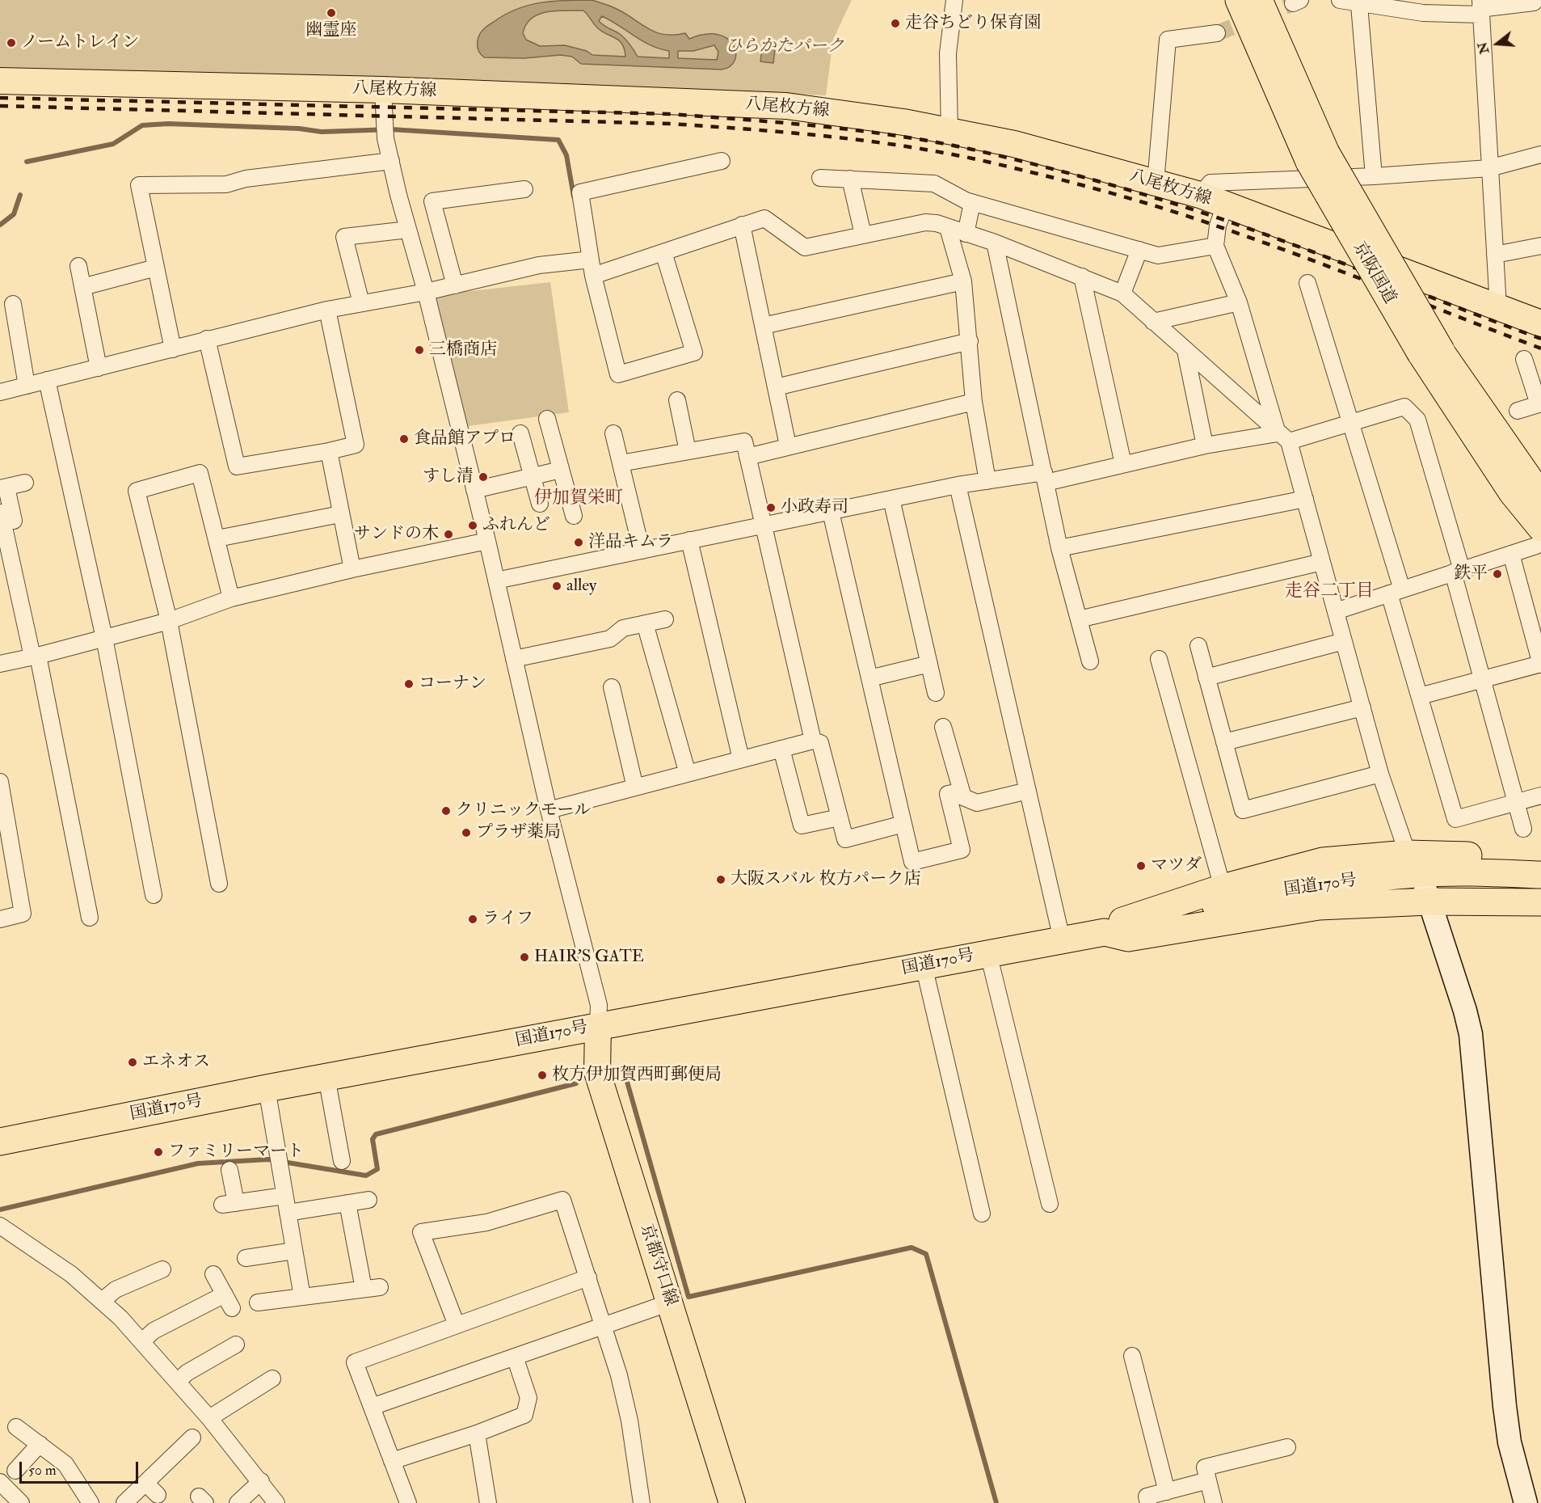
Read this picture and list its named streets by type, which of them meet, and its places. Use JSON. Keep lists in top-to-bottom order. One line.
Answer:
{"streets":{"highway":["京阪国道","国道170号"],"main road":["八尾枚方線","京都守口線"]},"crossings":[["国道170号","京都守口線"]],"districts":["伊加賀栄町","走谷二丁目"],"parks":["ひらかたパーク"],"places":["幽霊座","走谷ちどり保育園","ノームトレイン","三橋商店","食品館アプロ","すし清","小政寿司","ふれんど","サンドの木","洋品キムラ","鉄平","alley","コーナン","クリニックモール","プラザ薬局","マツダ","大阪スバル 枚方パーク店","ライフ","HAIR’S GATE","エネオス","枚方伊加賀西町郵便局","ファミリーマート"],"scale_bar":"50 m","north":"left"}
